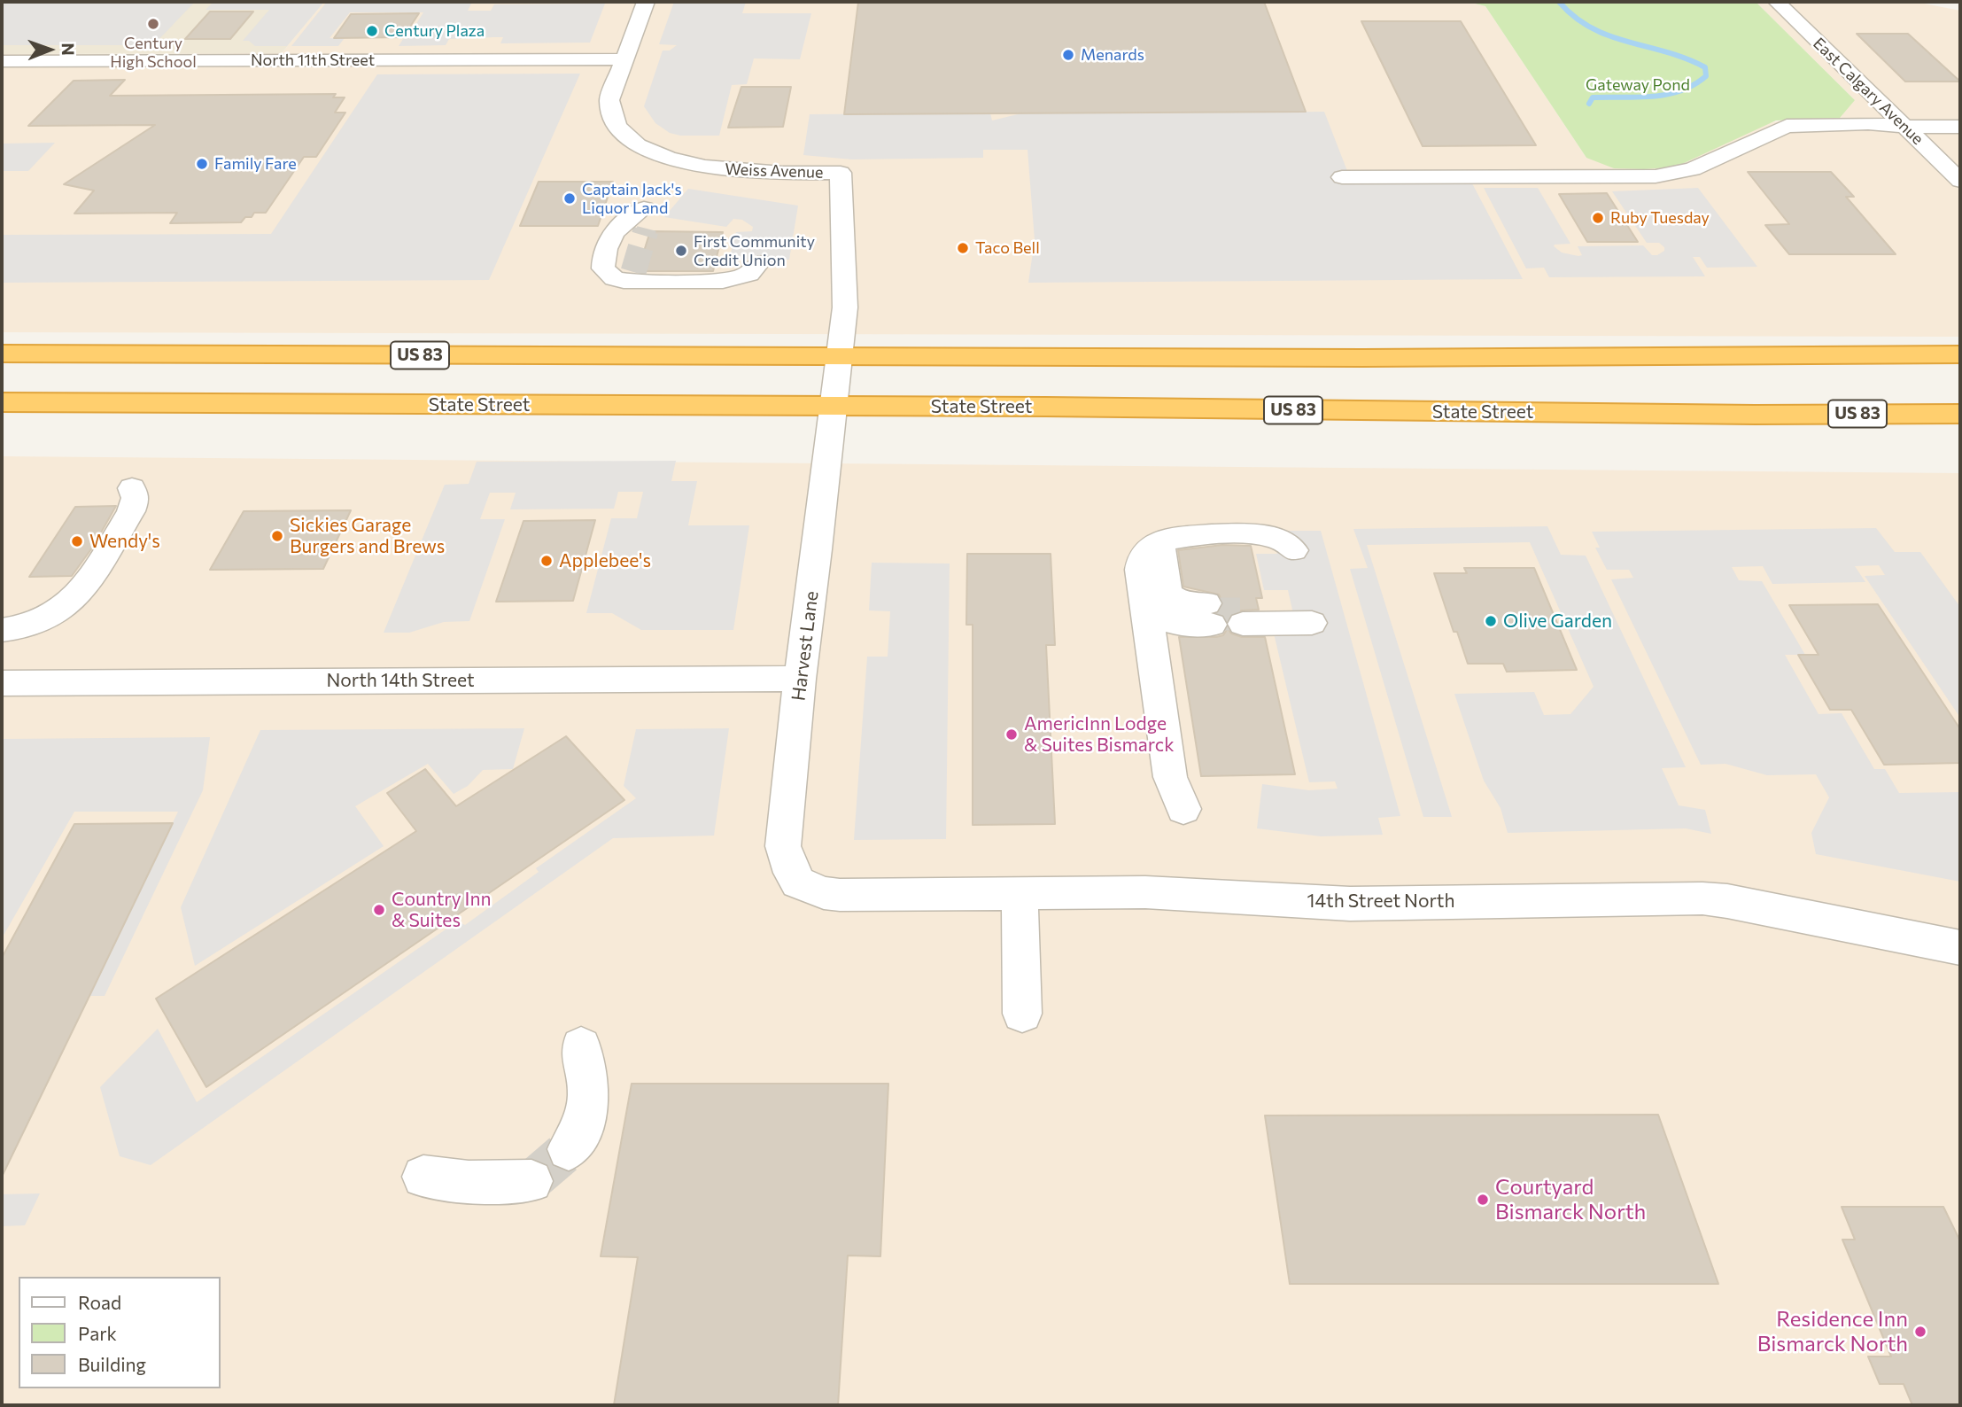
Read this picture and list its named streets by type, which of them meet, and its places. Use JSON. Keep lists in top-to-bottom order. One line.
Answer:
{"streets":{"highway":["US 83","State Street"],"street":["North 11th Street","East Calgary Avenue","Weiss Avenue","Harvest Lane","North 14th Street","14th Street North"]},"crossings":[["North 11th Street","Weiss Avenue"],["Weiss Avenue","US 83"],["Weiss Avenue","State Street"],["Weiss Avenue","Harvest Lane"],["State Street","Harvest Lane"],["Harvest Lane","North 14th Street"],["Harvest Lane","14th Street North"]],"parks":["Gateway Pond"],"places":["Century High School","Century Plaza","Menards","Family Fare","Captain Jack's Liquor Land","Ruby Tuesday","Taco Bell","First Community Credit Union","Sickies Garage Burgers and Brews","Wendy's","Applebee's","Olive Garden","AmericInn Lodge & Suites Bismarck","Country Inn & Suites","Courtyard Bismarck North","Residence Inn Bismarck North"],"legend":["Road","Park","Building"],"north":"right"}
